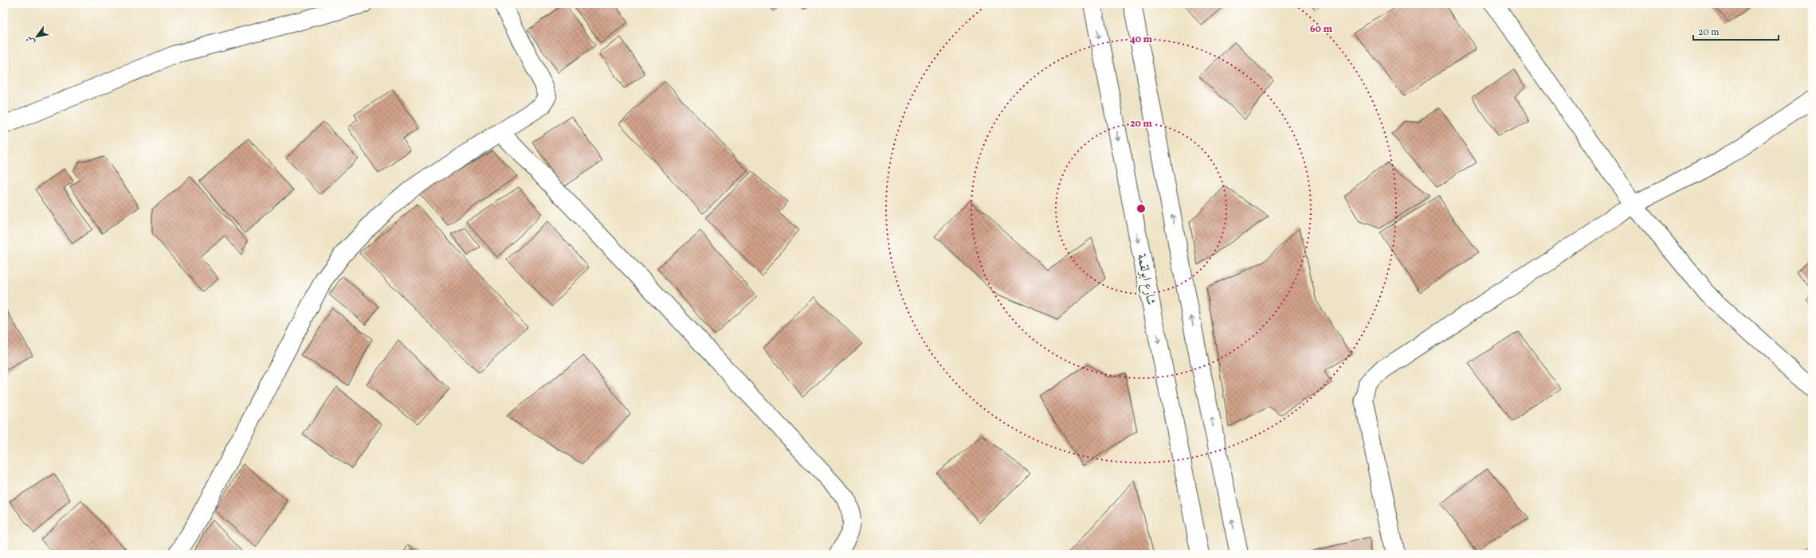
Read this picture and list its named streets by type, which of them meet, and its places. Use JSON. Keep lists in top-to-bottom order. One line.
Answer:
{"streets":{"street":["شارع ابولقمة"]},"scale_bar":"20 m","north":"bottom left","rings":["60 m","40 m","20 m"]}
